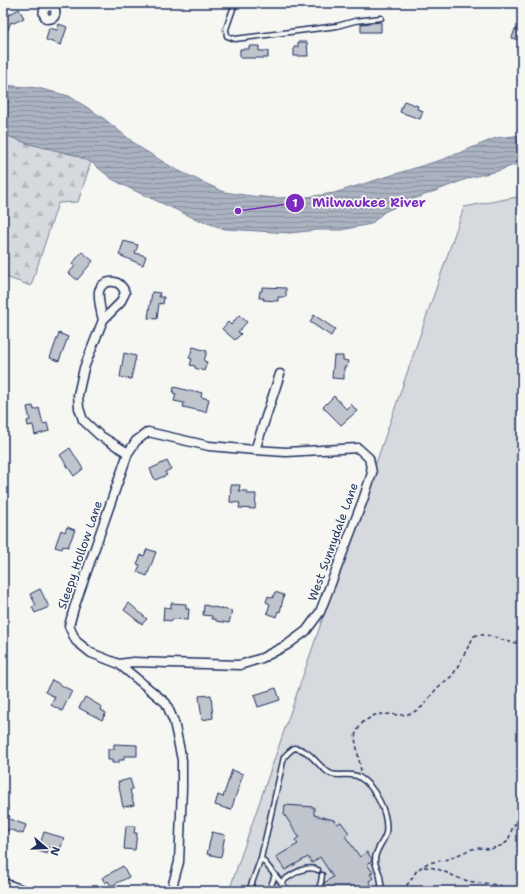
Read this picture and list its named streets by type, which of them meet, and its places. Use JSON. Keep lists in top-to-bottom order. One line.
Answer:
{"streets":{"street":["West Sunnydale Lane","Sleepy Hollow Lane"]},"crossings":[["West Sunnydale Lane","Sleepy Hollow Lane"]],"places":["Milwaukee River"],"north":"right"}
